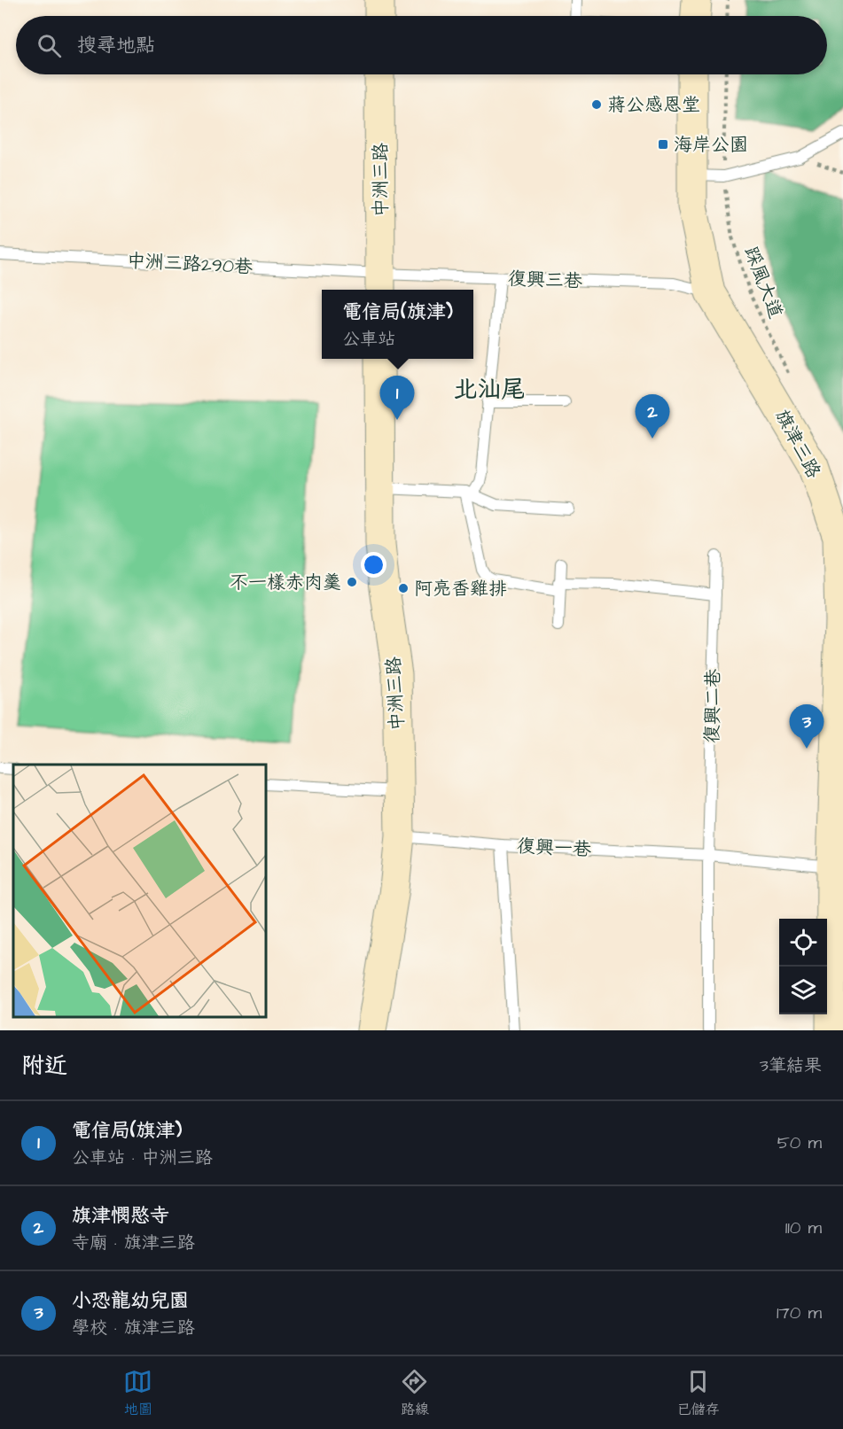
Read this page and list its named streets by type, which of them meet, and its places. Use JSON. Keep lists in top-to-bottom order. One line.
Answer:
{"streets":{"street":["中洲三路","旗津三路"],"lane":["中洲三路290巷","復興三巷","復興二巷","復興一巷"],"path":["踩風大道"]},"crossings":[["中洲三路","中洲三路290巷"],["中洲三路","復興三巷"],["中洲三路","復興一巷"],["中洲三路290巷","復興三巷"],["復興三巷","旗津三路"],["旗津三路","復興一巷"],["復興二巷","復興一巷"]],"districts":["北汕尾"],"places":{"other":["蔣公感恩堂","不一樣赤肉羹","阿亮香雞排"],"transit":["海岸公園"]},"page":{"search":"搜尋地點","popup":["電信局(旗津)","公車站"],"pins":["1","2","3"],"heading":["附近","3筆結果"],"list":[{"mark":"1","name":"電信局(旗津)","note":"公車站 · 中洲三路","value":"50 m"},{"mark":"2","name":"旗津憫愍寺","note":"寺廟 · 旗津三路","value":"110 m"},{"mark":"3","name":"小恐龍幼兒園","note":"學校 · 旗津三路","value":"170 m"}],"nav":["地圖","路線","已儲存"]}}
